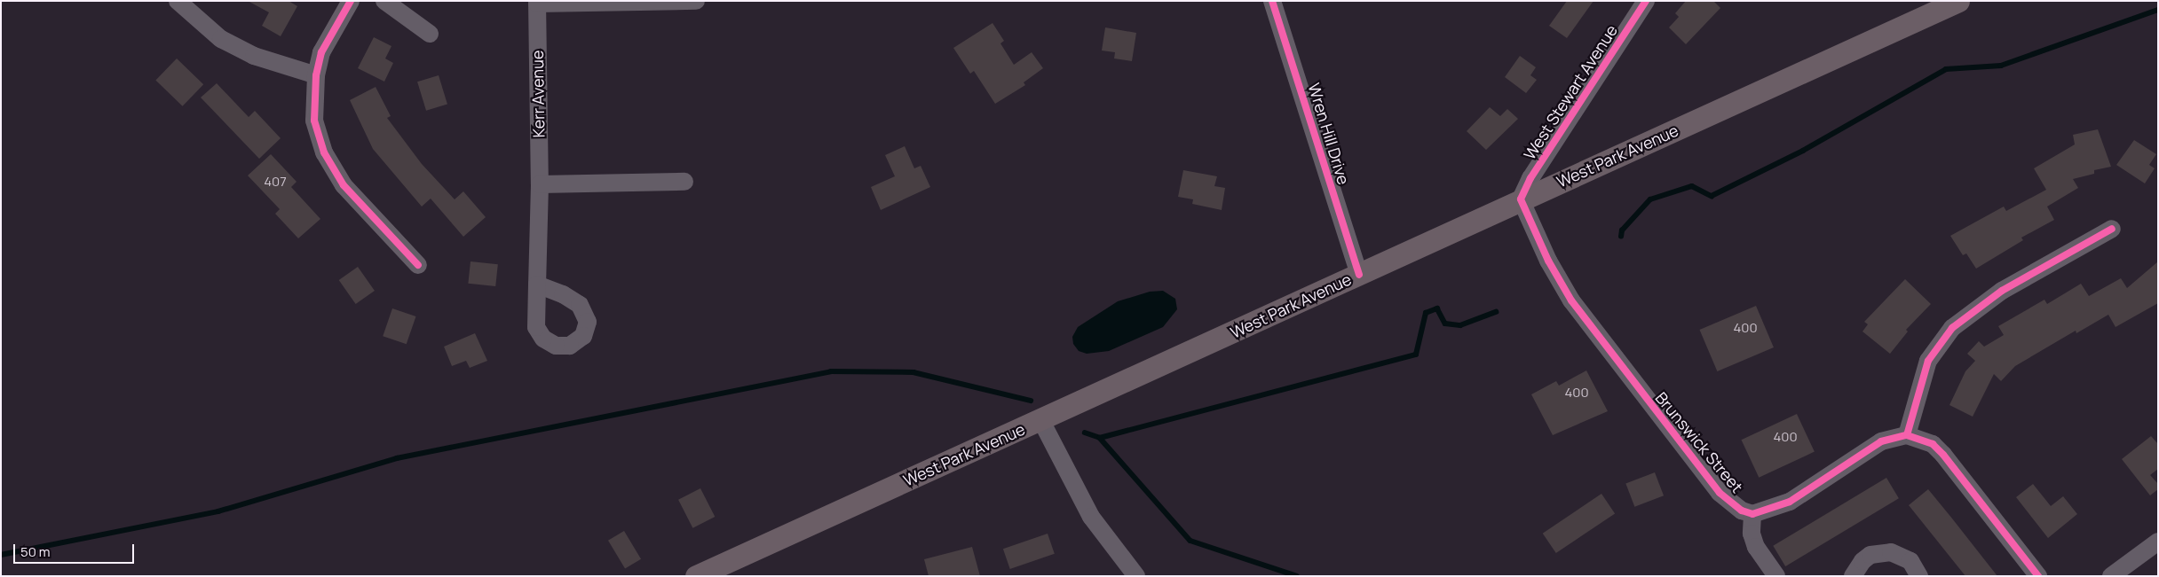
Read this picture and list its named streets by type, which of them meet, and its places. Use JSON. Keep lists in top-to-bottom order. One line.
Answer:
{"streets":{"main road":["West Park Avenue"],"street":["West Stewart Avenue","Kerr Avenue","Wren Hill Drive","Brunswick Street"]},"crossings":[["West Stewart Avenue","West Park Avenue"],["West Stewart Avenue","Brunswick Street"],["Wren Hill Drive","West Park Avenue"],["West Park Avenue","Brunswick Street"]],"house_numbers":["407","400","400","400"],"scale_bar":"50 m"}
